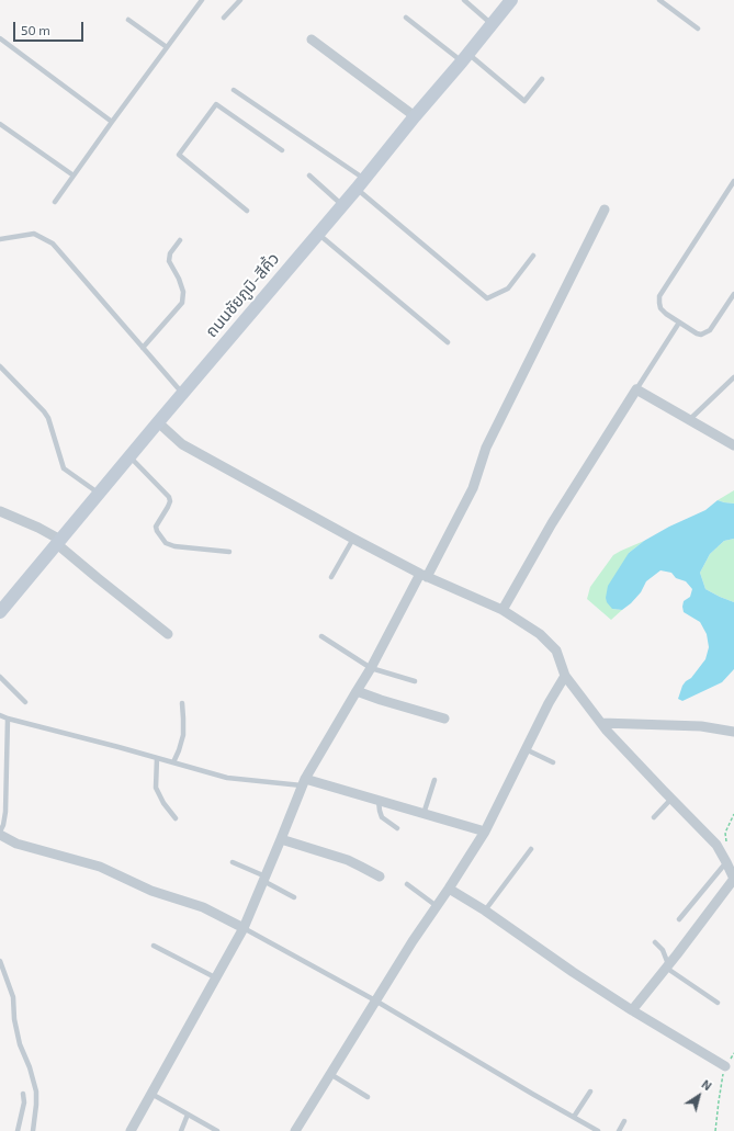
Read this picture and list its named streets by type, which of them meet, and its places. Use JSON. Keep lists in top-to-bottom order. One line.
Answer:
{"streets":{"main road":["ถนนชัยภูมิ-สีคิ้ว"]},"scale_bar":"50 m","north":"top right"}
